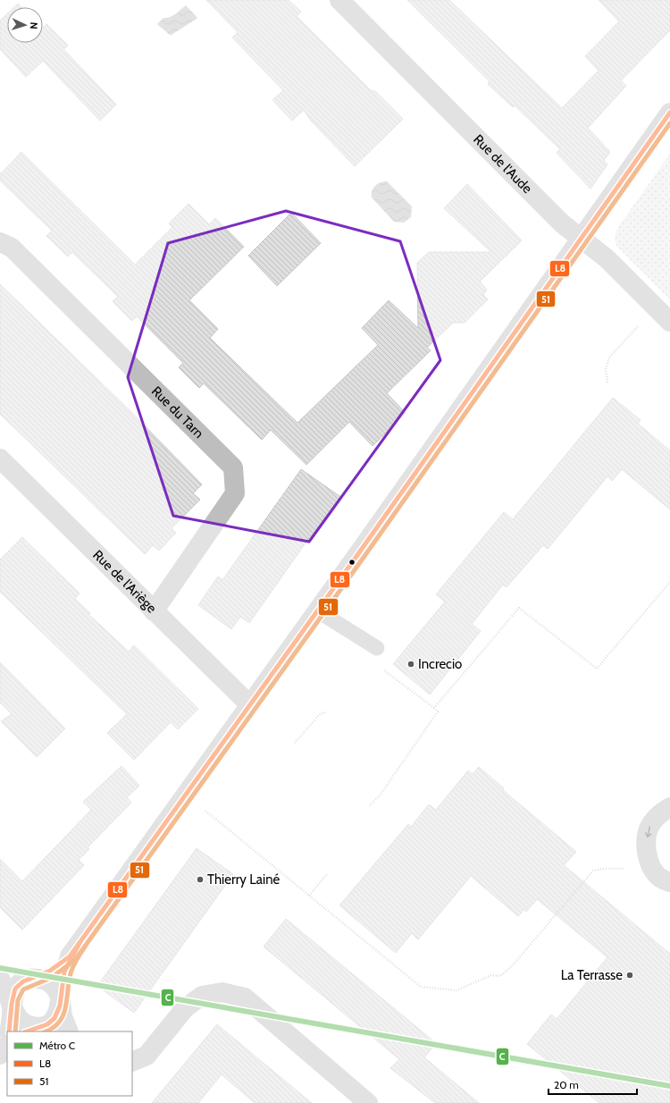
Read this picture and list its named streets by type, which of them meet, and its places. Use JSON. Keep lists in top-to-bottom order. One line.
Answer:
{"streets":{"street":["Rue de l'Aude","Rue du Tarn","Rue de l'Ariège"]},"crossings":[["Rue du Tarn","Rue de l'Ariège"]],"places":["Increcio","Thierry Lainé","La Terrasse"],"lines":["transit line L8","transit line 51","metro line C"],"legend":["Métro C","L8","51"],"scale_bar":"20 m","north":"right"}
